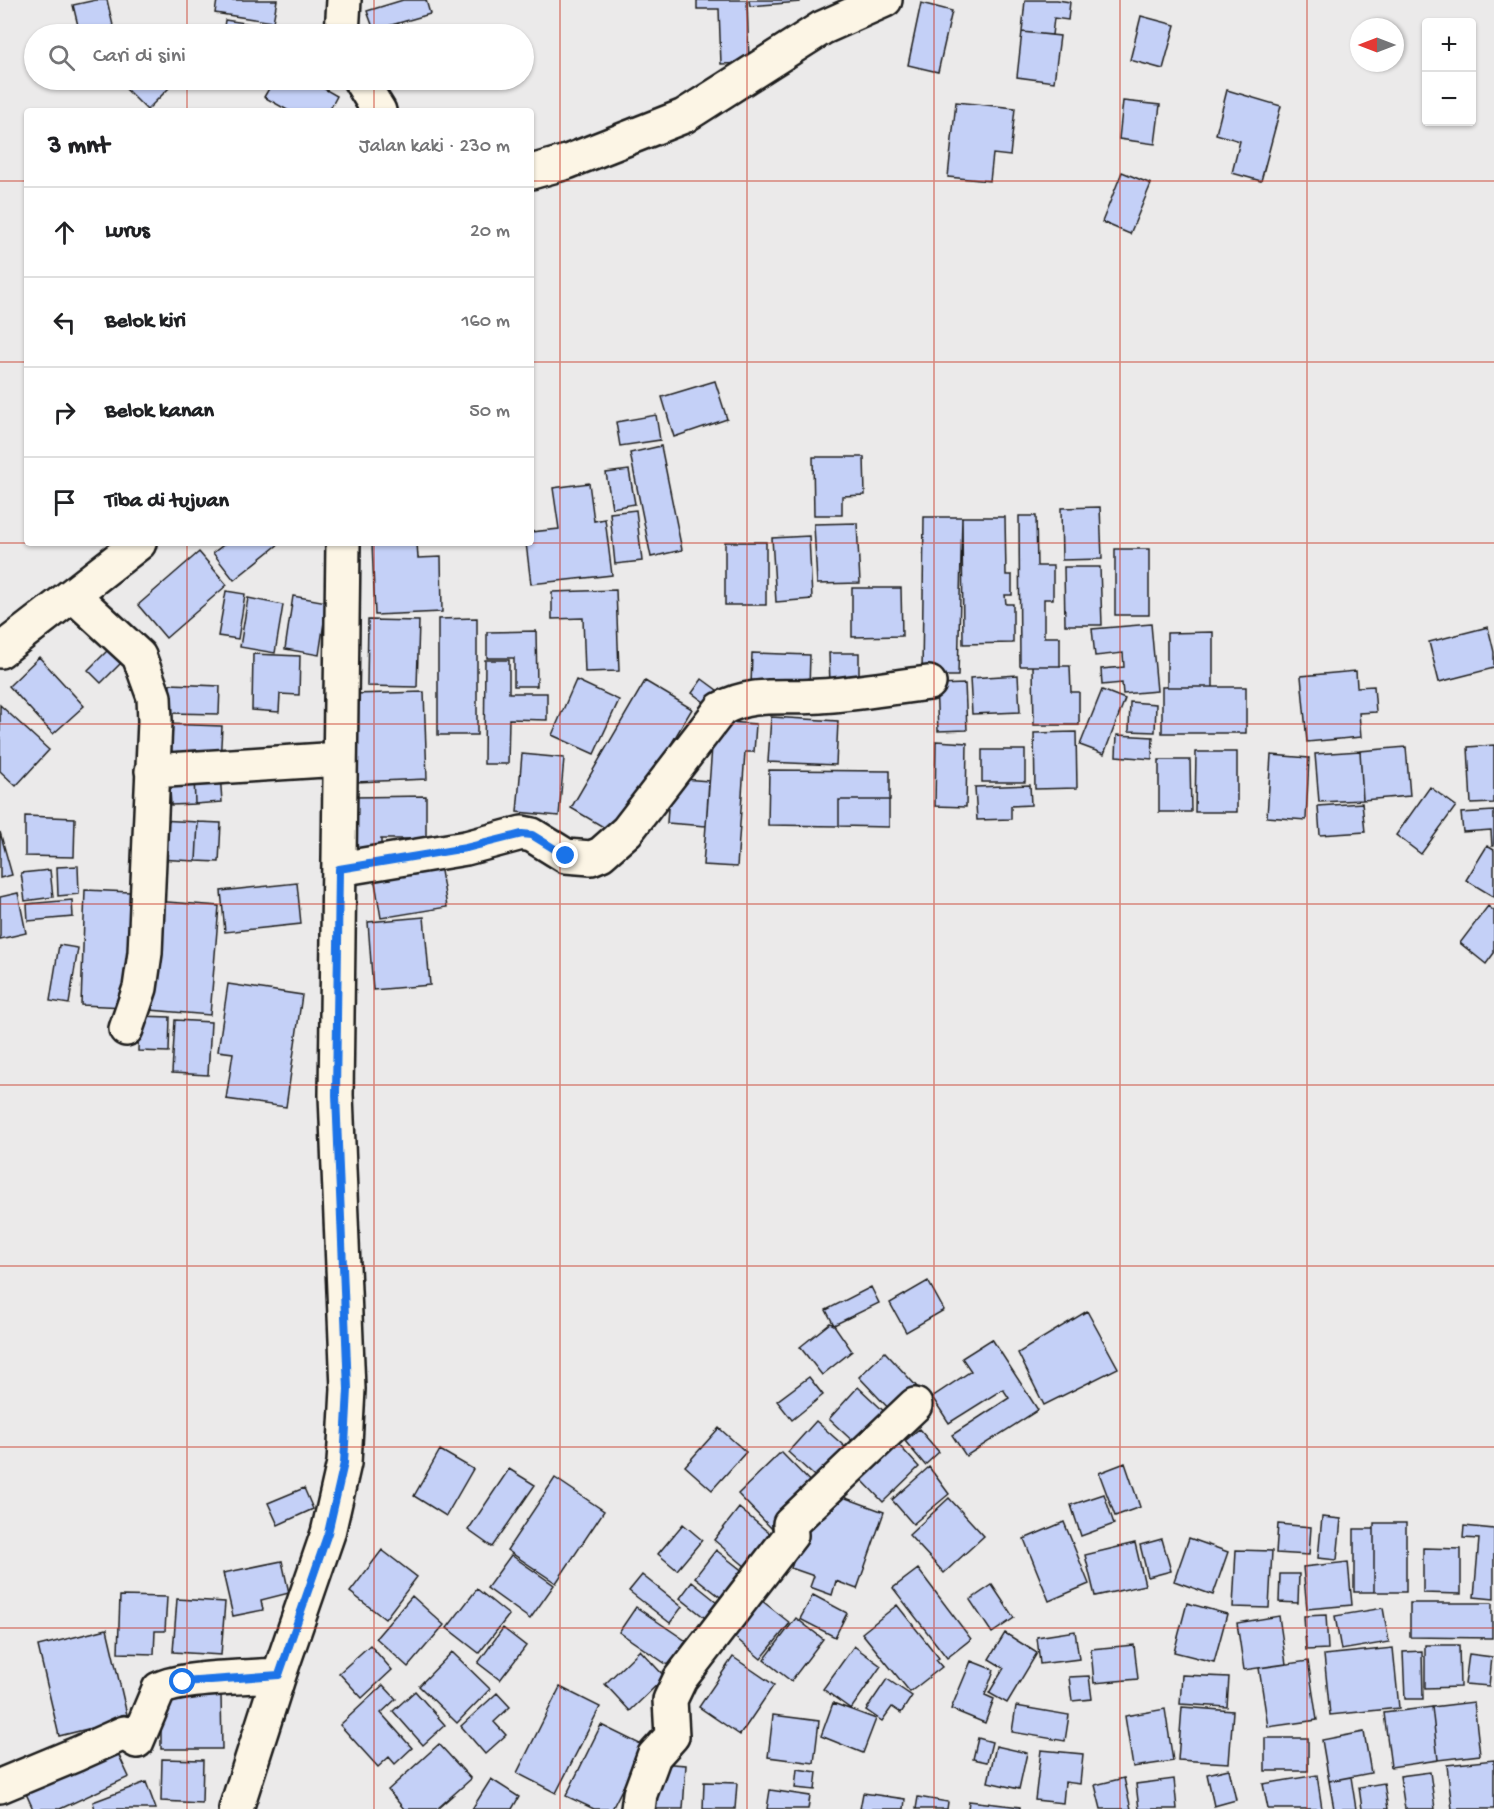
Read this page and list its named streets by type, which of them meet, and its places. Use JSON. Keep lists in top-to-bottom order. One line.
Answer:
{"north":"left","page":{"map_buttons":["+","−"],"search":"Cari di sini","heading":["3 mnt","Jalan kaki · 230 m"],"list":[["Lurus","20 m"],["Belok kiri","160 m"],["Belok kanan","50 m"],"Tiba di tujuan"]}}
